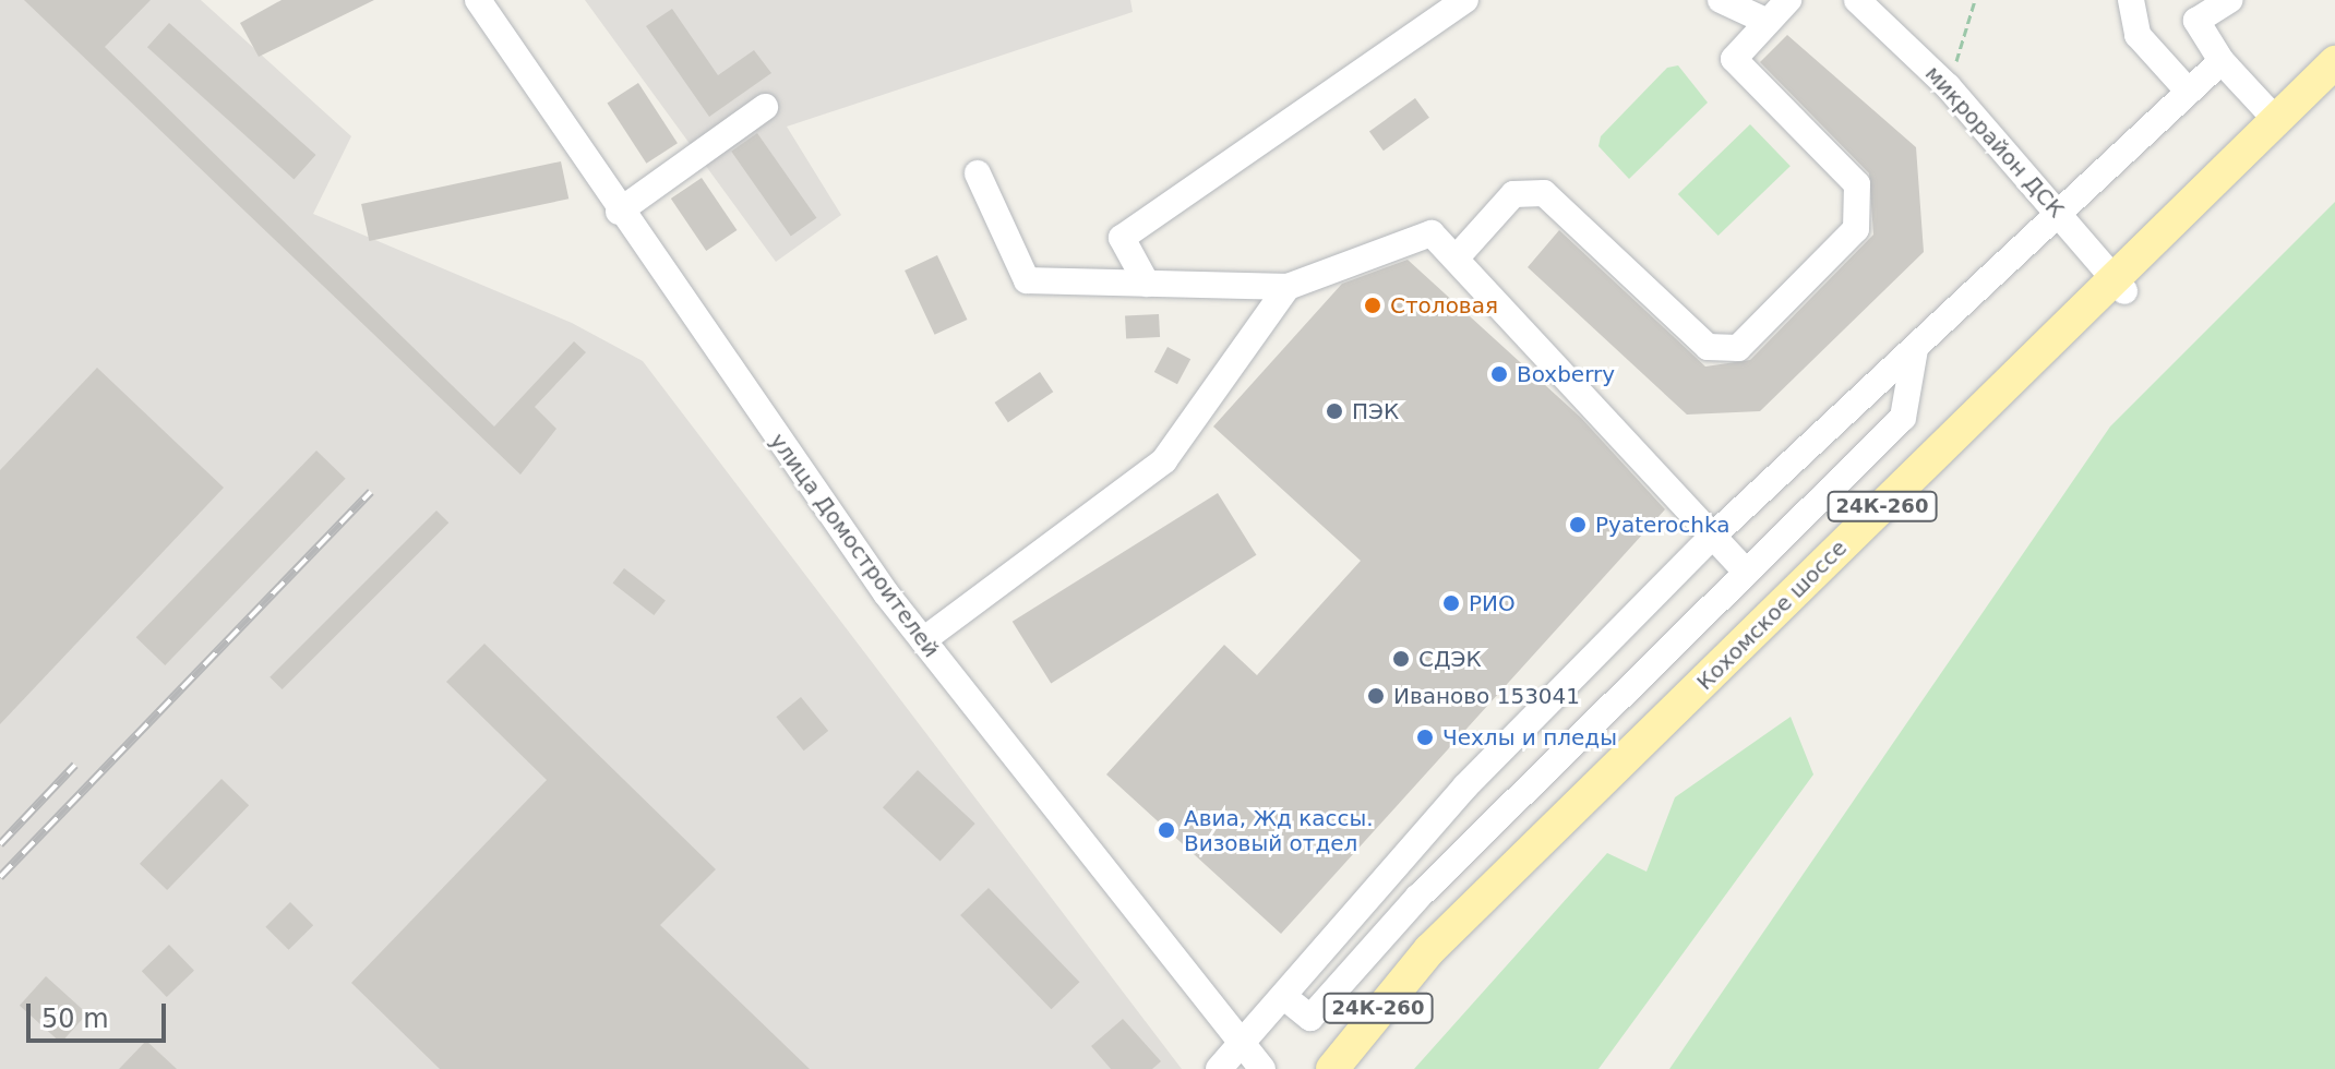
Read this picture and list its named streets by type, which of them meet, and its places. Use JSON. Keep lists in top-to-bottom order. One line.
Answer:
{"streets":{"main road":["24К-260","Кохомское шоссе"],"street":["микрорайон ДСК","улица Домостроителей"]},"crossings":[["микрорайон ДСК","Кохомское шоссе"]],"places":["Столовая","Boxberry","ПЭК","Pyaterochka","РИО","СДЭК","Иваново 153041","Чехлы и пледы","Авиа, Жд кассы. Визовый отдел"],"scale_bar":"50 m"}
